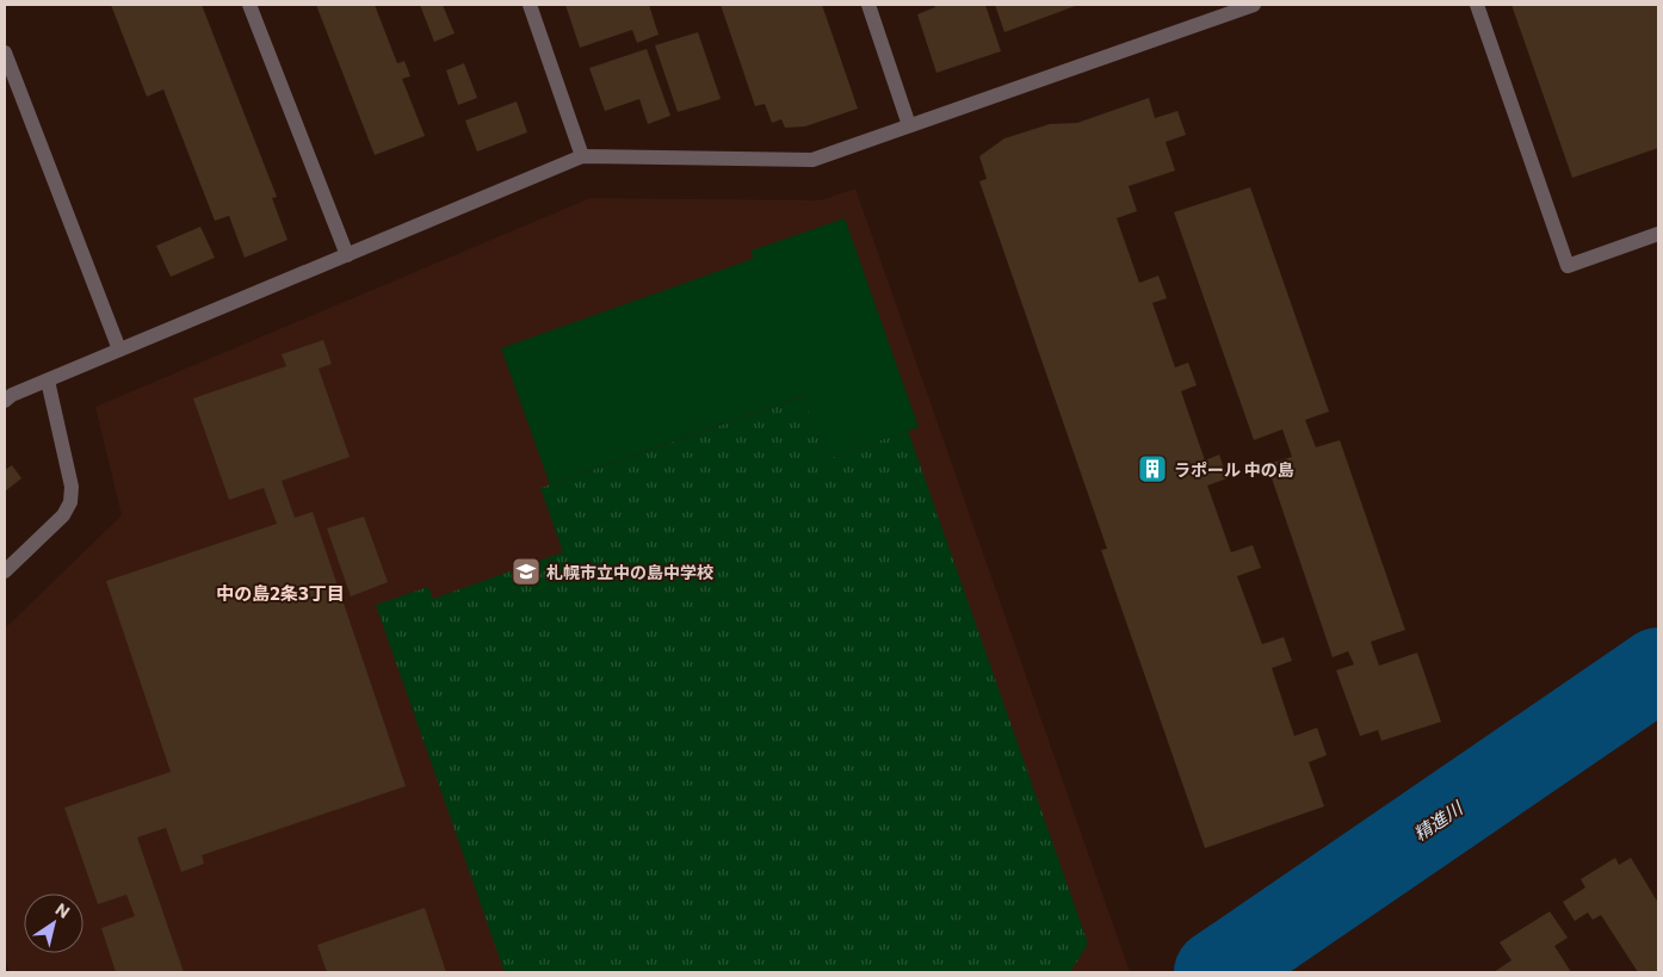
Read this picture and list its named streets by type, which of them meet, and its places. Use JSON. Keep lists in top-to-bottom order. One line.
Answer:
{"districts":["中の島2条3丁目"],"water":["精進川"],"places":{"building":["ラポール 中の島"],"school or university":["札幌市立中の島中学校"]},"north":"top right"}
